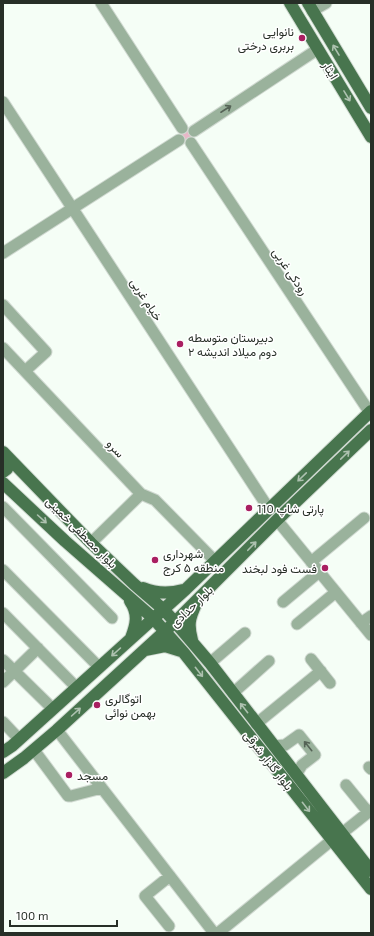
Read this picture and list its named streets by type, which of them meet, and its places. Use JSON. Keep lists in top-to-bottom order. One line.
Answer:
{"streets":{"main road":["ایثار","بلوار مصطفی خمینی","بلوار حدادی","بلوار گلزار شرقی"],"street":["رودکی غربی","خیام غربی","سرو"]},"crossings":[["رودکی غربی","بلوار حدادی"],["خیام غربی","بلوار حدادی"],["سرو","بلوار حدادی"],["بلوار مصطفی خمینی","بلوار حدادی"],["بلوار مصطفی خمینی","بلوار گلزار شرقی"],["بلوار حدادی","بلوار گلزار شرقی"]],"places":["نانوایی بربری درختی","دبیرستان متوسطه دوم میلاد اندیشه ۲","پارتی شاپ 110","شهرداری منطقه ۵ کرج","فست فود لبخند","اتوگالری بهمن نوائی","مسجد"],"scale_bar":"100 m"}
